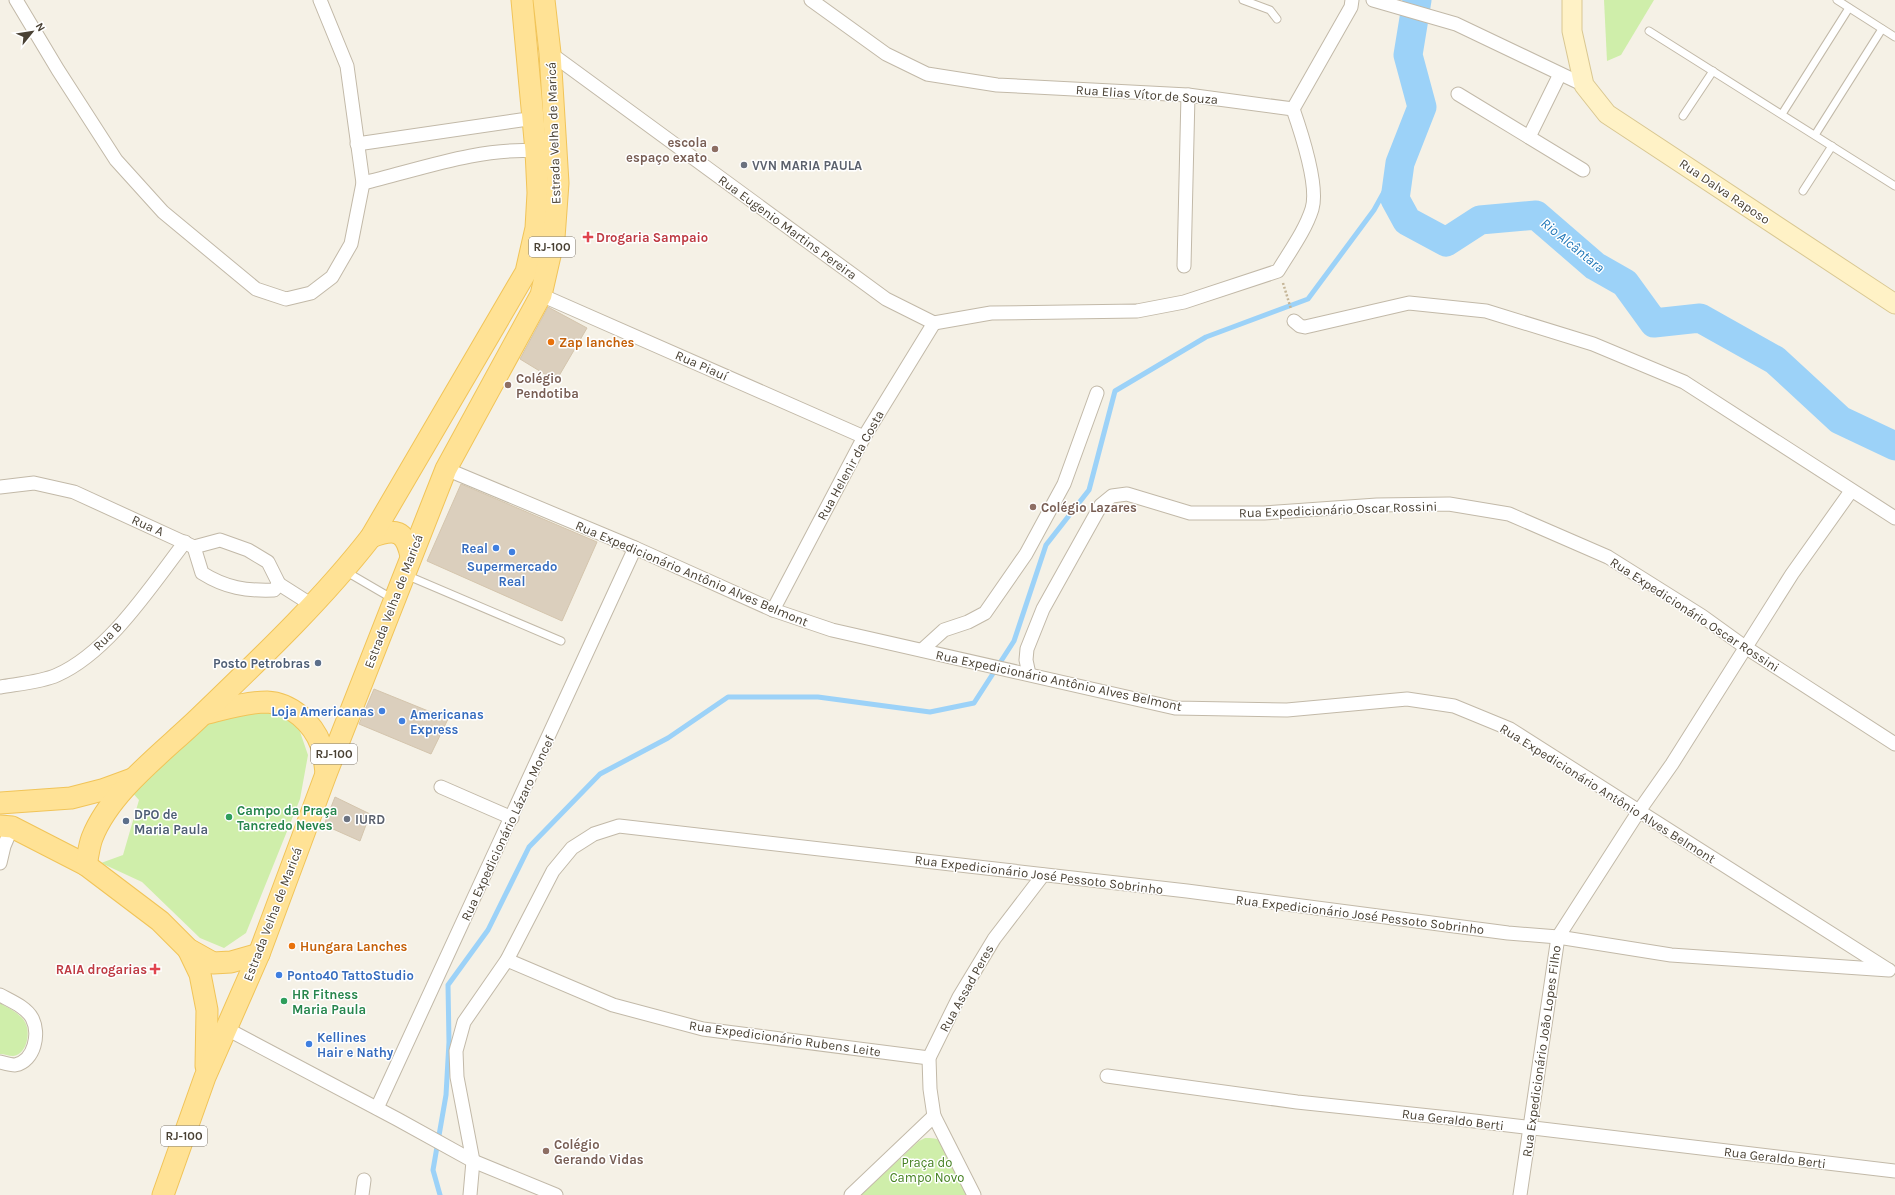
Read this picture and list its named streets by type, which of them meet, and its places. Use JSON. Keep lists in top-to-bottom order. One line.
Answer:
{"streets":{"main road":["Estrada Velha de Maricá","RJ-100"],"street":["Rua Elias Vítor de Souza","Rua Dalva Raposo","Rua Eugenio Martins Pereira","Rua Piauí","Rua Helenir da Costa","Rua Expedicionário Oscar Rossini","Rua A","Rua Expedicionário Antônio Alves Belmont","Rua B","Rua Expedicionário Lázaro Moncef","Rua Expedicionário José Pessoto Sobrinho","Rua Assad Peres","Rua Expedicionário Rubens Leite","Rua Expedicionário João Lopes Filho","Rua Geraldo Berti"]},"crossings":[["Estrada Velha de Maricá","Rua Eugenio Martins Pereira"],["Estrada Velha de Maricá","RJ-100"],["Estrada Velha de Maricá","Rua Piauí"],["Estrada Velha de Maricá","Rua Expedicionário Antônio Alves Belmont"],["Rua Eugenio Martins Pereira","Rua Helenir da Costa"],["Rua Piauí","Rua Helenir da Costa"],["Rua Helenir da Costa","Rua Expedicionário Antônio Alves Belmont"],["Rua Expedicionário Oscar Rossini","Rua Expedicionário Antônio Alves Belmont"],["Rua Expedicionário Oscar Rossini","Rua Expedicionário João Lopes Filho"],["Rua A","Rua B"],["Rua Expedicionário Antônio Alves Belmont","Rua Expedicionário Lázaro Moncef"],["Rua Expedicionário Antônio Alves Belmont","Rua Expedicionário José Pessoto Sobrinho"],["Rua Expedicionário Antônio Alves Belmont","Rua Expedicionário João Lopes Filho"],["Rua Expedicionário José Pessoto Sobrinho","Rua Assad Peres"],["Rua Expedicionário José Pessoto Sobrinho","Rua Expedicionário Rubens Leite"],["Rua Expedicionário José Pessoto Sobrinho","Rua Expedicionário João Lopes Filho"],["Rua Assad Peres","Rua Expedicionário Rubens Leite"],["Rua Expedicionário João Lopes Filho","Rua Geraldo Berti"]],"water":["Rio Alcântara"],"parks":["Praça do Campo Novo"],"places":{"other":["escola espaço exato","VVN MARIA PAULA","Zap lanches","Colégio Pendotiba","Colégio Lazares","Real","Supermercado Real","Posto Petrobras","Loja Americanas","Americanas Express","Campo da Praça Tancredo Neves","IURD","DPO de Maria Paula","Hungara Lanches","Ponto40 TattoStudio","HR Fitness Maria Paula","Kellines Hair e Nathy","Colégio Gerando Vidas"],"health":["Drogaria Sampaio","RAIA drogarias"]},"north":"top right"}
